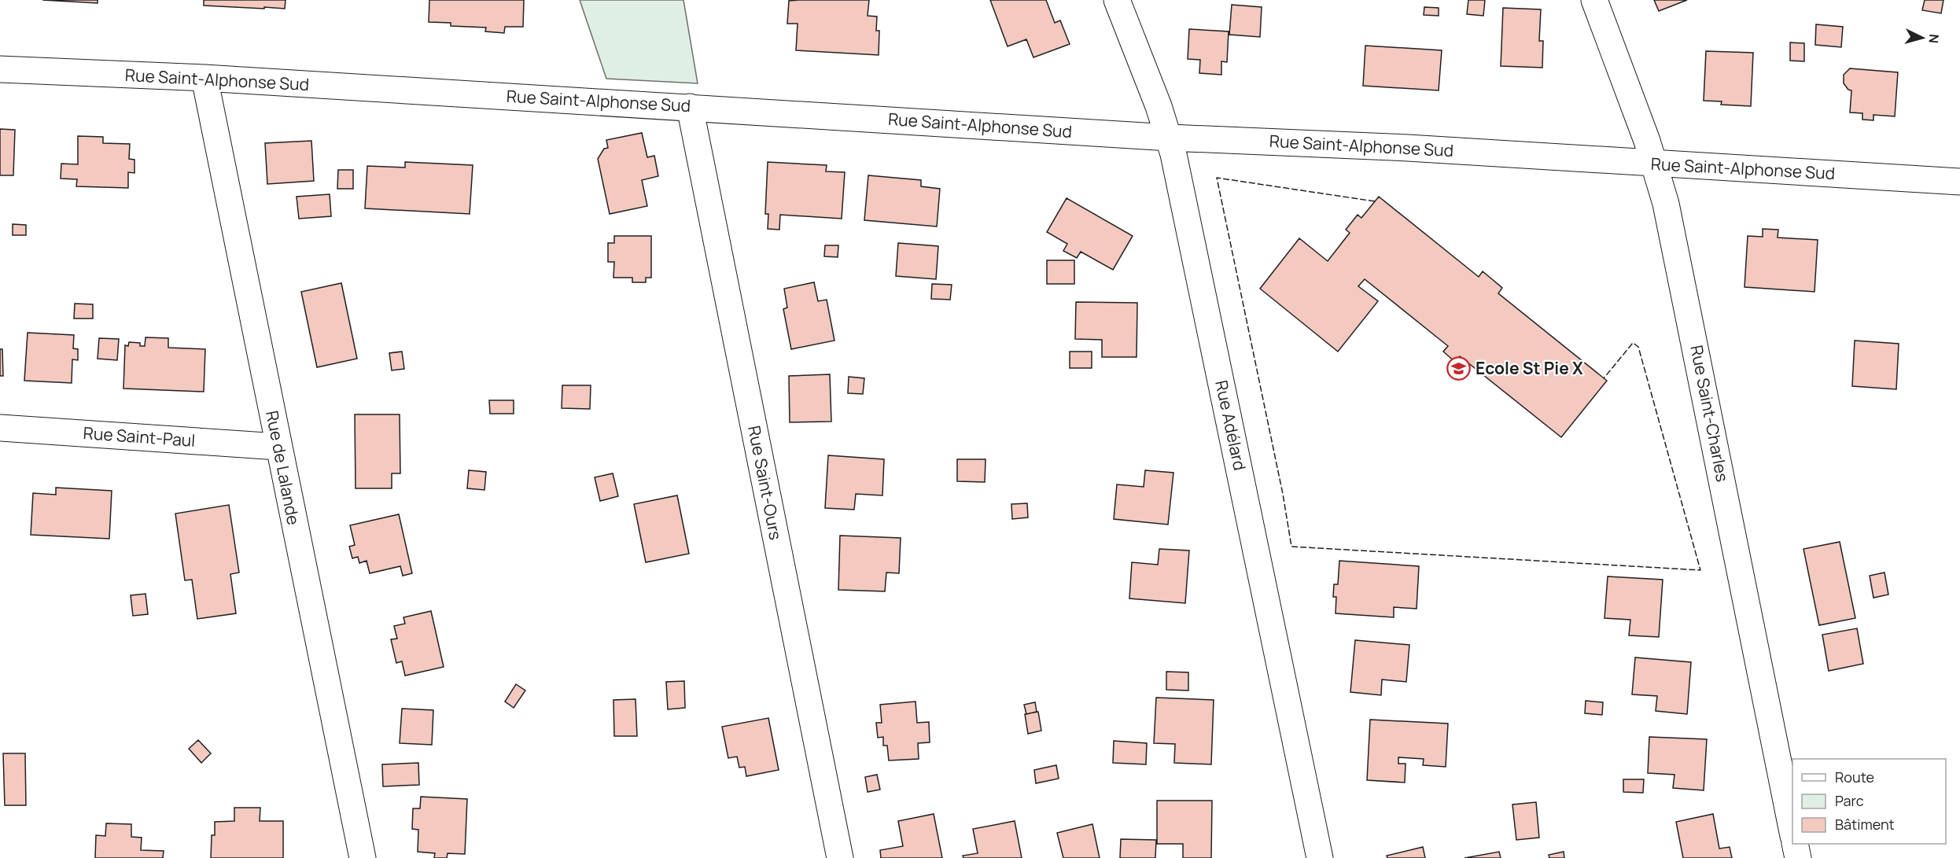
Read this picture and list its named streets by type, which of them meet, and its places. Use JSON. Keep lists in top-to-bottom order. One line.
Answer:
{"streets":{"street":["Rue Saint-Alphonse Sud","Rue Saint-Charles","Rue Adélard","Rue Saint-Paul","Rue de Lalande","Rue Saint-Ours"]},"crossings":[["Rue Saint-Alphonse Sud","Rue Saint-Charles"],["Rue Saint-Alphonse Sud","Rue Adélard"],["Rue Saint-Alphonse Sud","Rue de Lalande"],["Rue Saint-Alphonse Sud","Rue Saint-Ours"],["Rue Saint-Paul","Rue de Lalande"]],"places":{"school or university":["Ecole St Pie X"]},"legend":["Route","Parc","Bâtiment"],"north":"right"}
